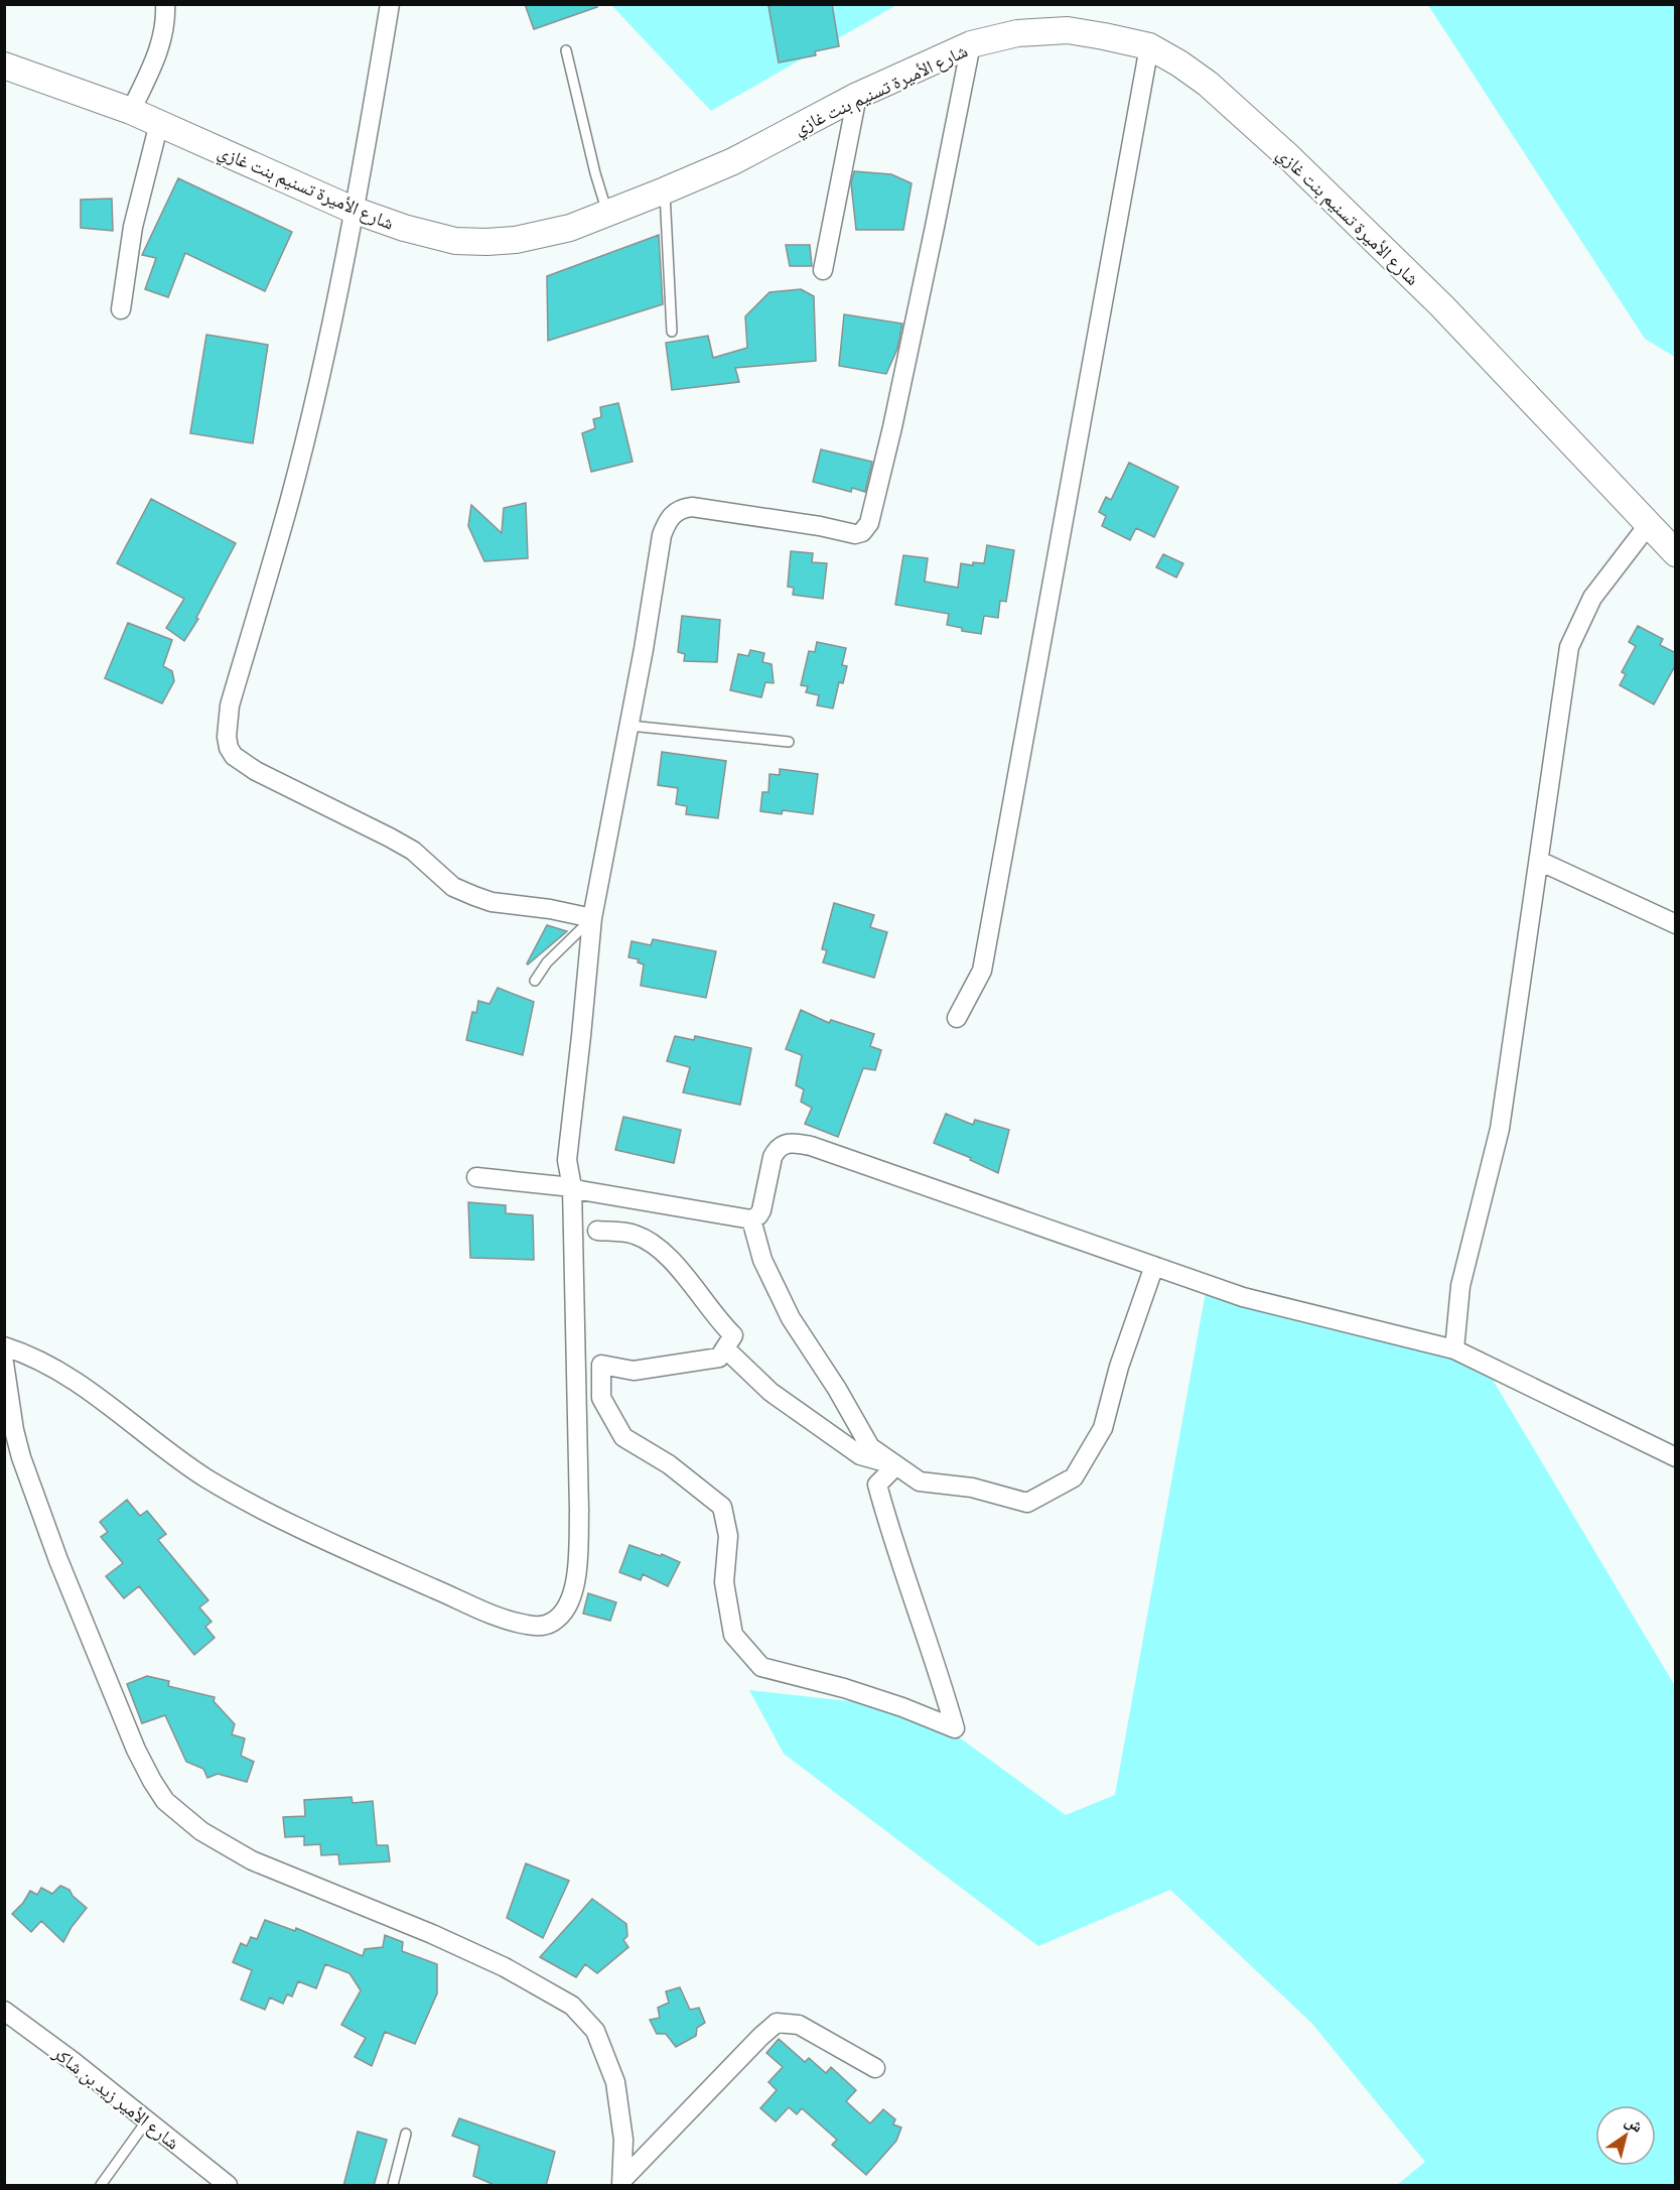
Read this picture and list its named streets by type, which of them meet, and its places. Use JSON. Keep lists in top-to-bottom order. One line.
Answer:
{"streets":{"main road":["شارع الأميرة تسنيم بنت غازي"],"street":["شارع الأمير زيد بن شاكر"]},"north":"top right"}
